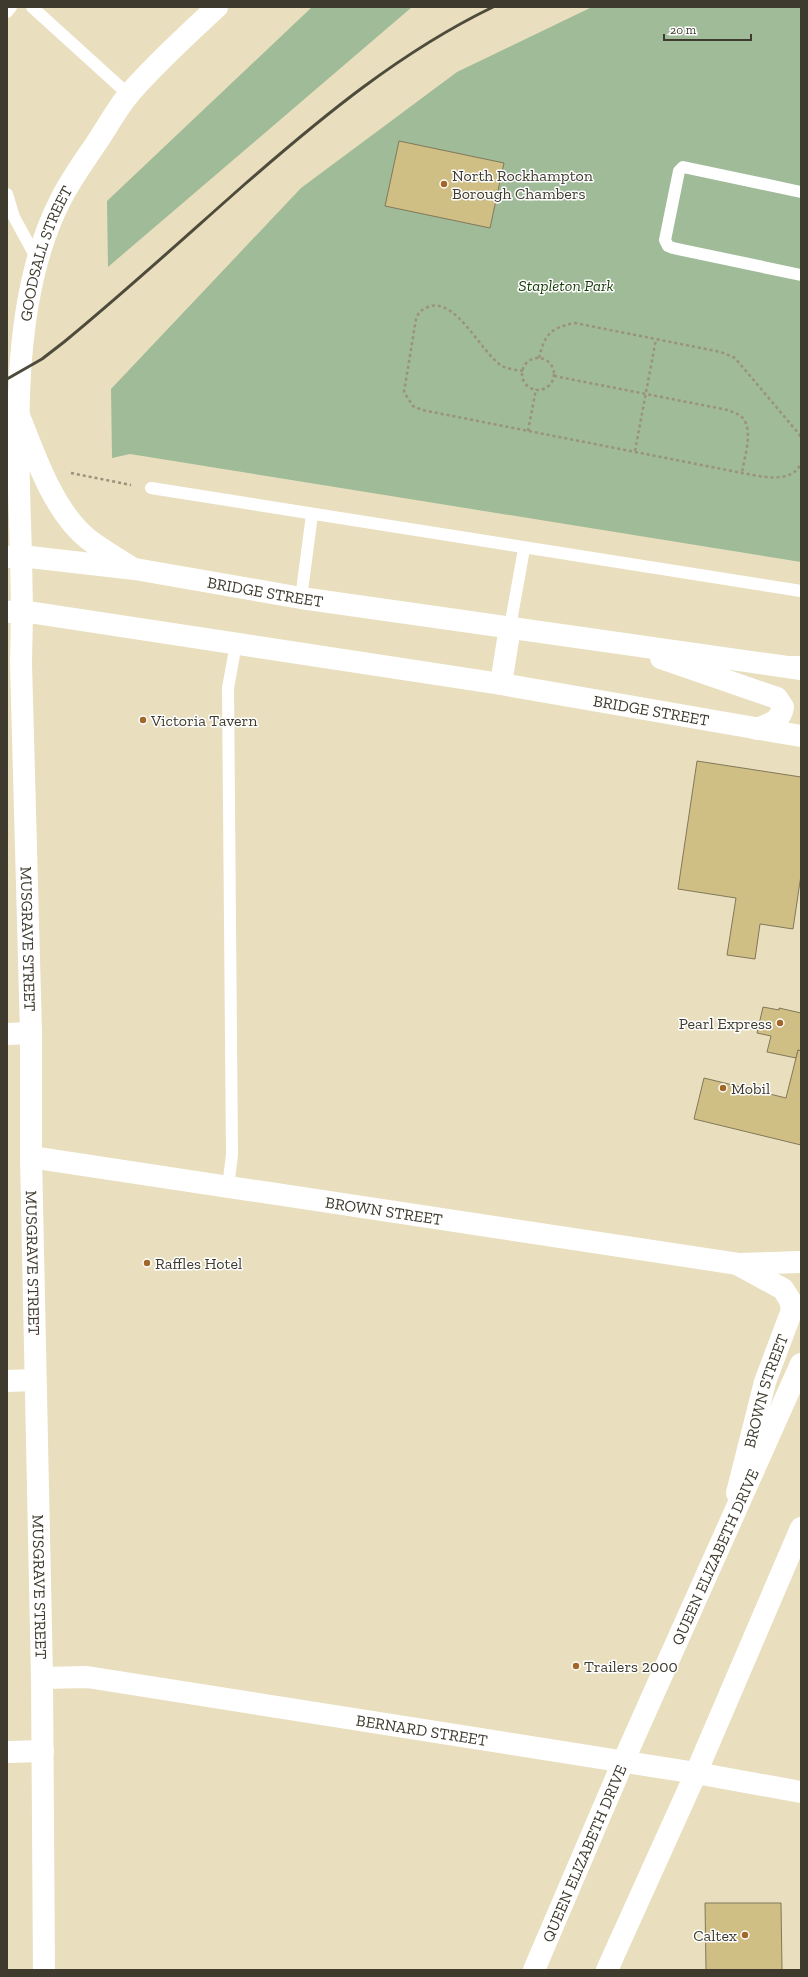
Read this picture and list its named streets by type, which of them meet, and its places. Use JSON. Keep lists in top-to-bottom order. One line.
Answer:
{"streets":{"street":["GOODSALL STREET","BRIDGE STREET","MUSGRAVE STREET","BROWN STREET","QUEEN ELIZABETH DRIVE","BERNARD STREET"]},"crossings":[["GOODSALL STREET","BRIDGE STREET"],["GOODSALL STREET","MUSGRAVE STREET"],["BRIDGE STREET","MUSGRAVE STREET"],["MUSGRAVE STREET","BROWN STREET"],["MUSGRAVE STREET","BERNARD STREET"],["BROWN STREET","QUEEN ELIZABETH DRIVE"],["QUEEN ELIZABETH DRIVE","BERNARD STREET"]],"parks":["Stapleton Park"],"places":["North Rockhampton Borough Chambers","Victoria Tavern","Pearl Express","Mobil","Raffles Hotel","Trailers 2000","Caltex"],"scale_bar":"20 m"}
